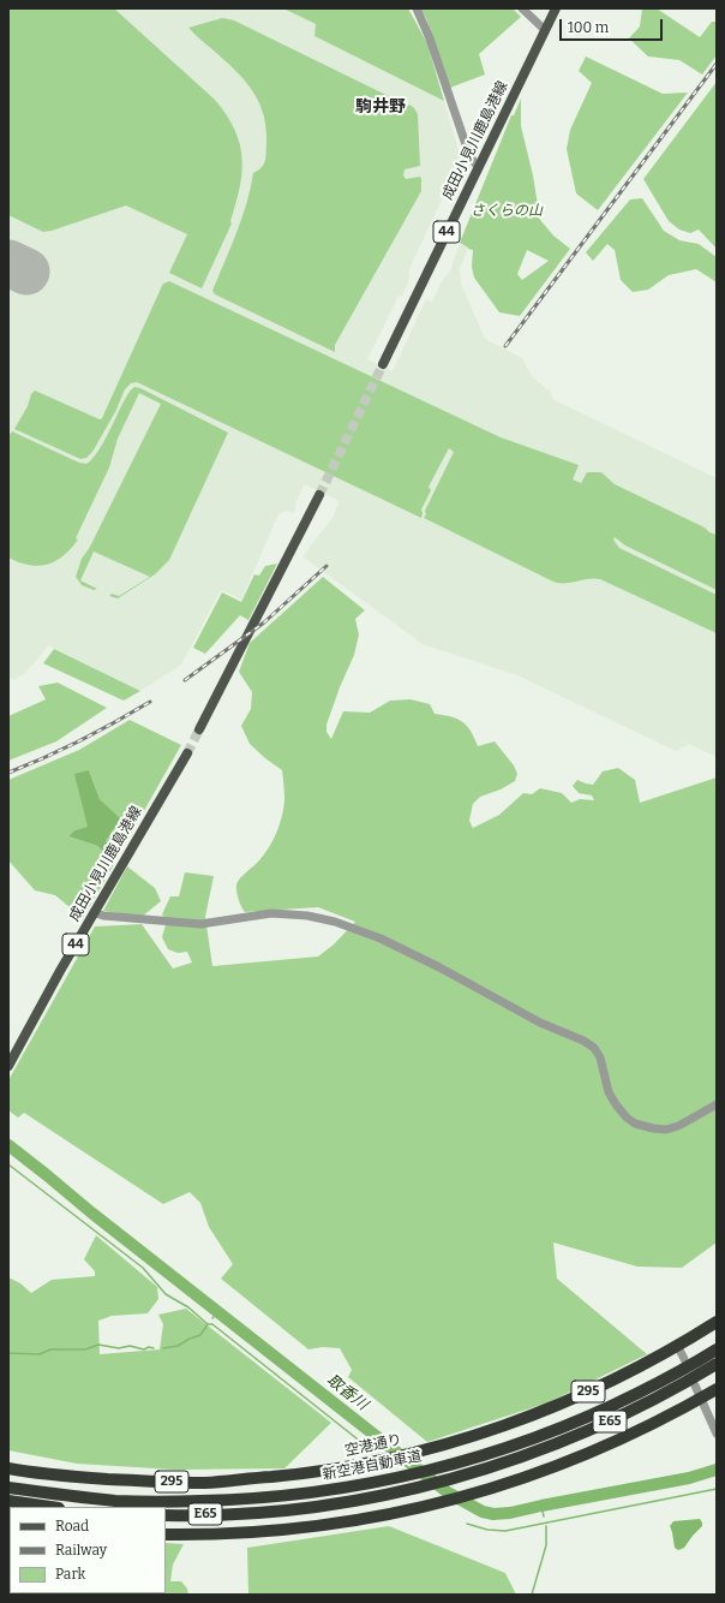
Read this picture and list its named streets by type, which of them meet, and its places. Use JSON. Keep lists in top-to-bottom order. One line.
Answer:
{"streets":{"highway":["295","E65","空港通り","新空港自動車道"],"main road":["成田小見川鹿島港線","44"]},"districts":["駒井野"],"water":["取香川"],"parks":["さくらの山"],"legend":["Road","Railway","Park"],"scale_bar":"100 m"}
